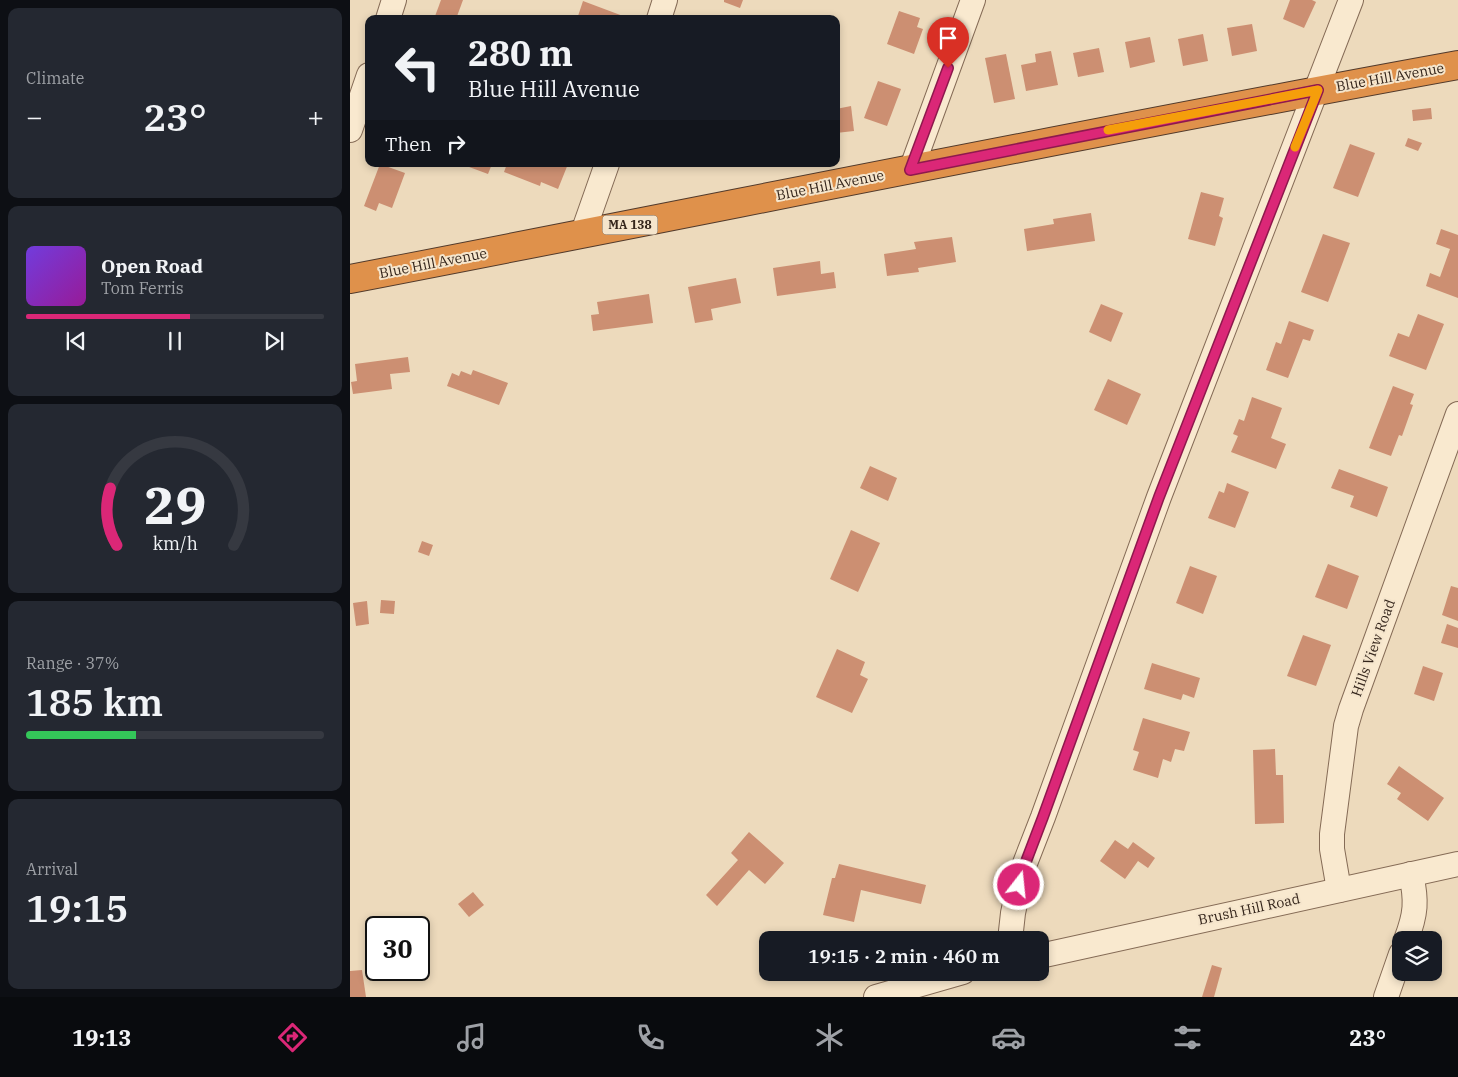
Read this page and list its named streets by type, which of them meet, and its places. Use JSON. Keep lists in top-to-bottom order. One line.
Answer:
{"streets":{"highway":["Blue Hill Avenue","MA 138"],"street":["Hills View Road","Brush Hill Road"]},"crossings":[["Hills View Road","Brush Hill Road"]],"page":{"tile":["Climate",["Range · 37%","185 km"],["Arrival","19:15"]],"turn":["280 m","Blue Hill Avenue"],"heat":["−","23°","+"],"then":"Then","song":["Open Road","Tom Ferris"],"limit":"30","trip":"19:15 · 2 min · 460 m","tabs":["19:13","23°"],"gauge":["29","km/h"]}}
